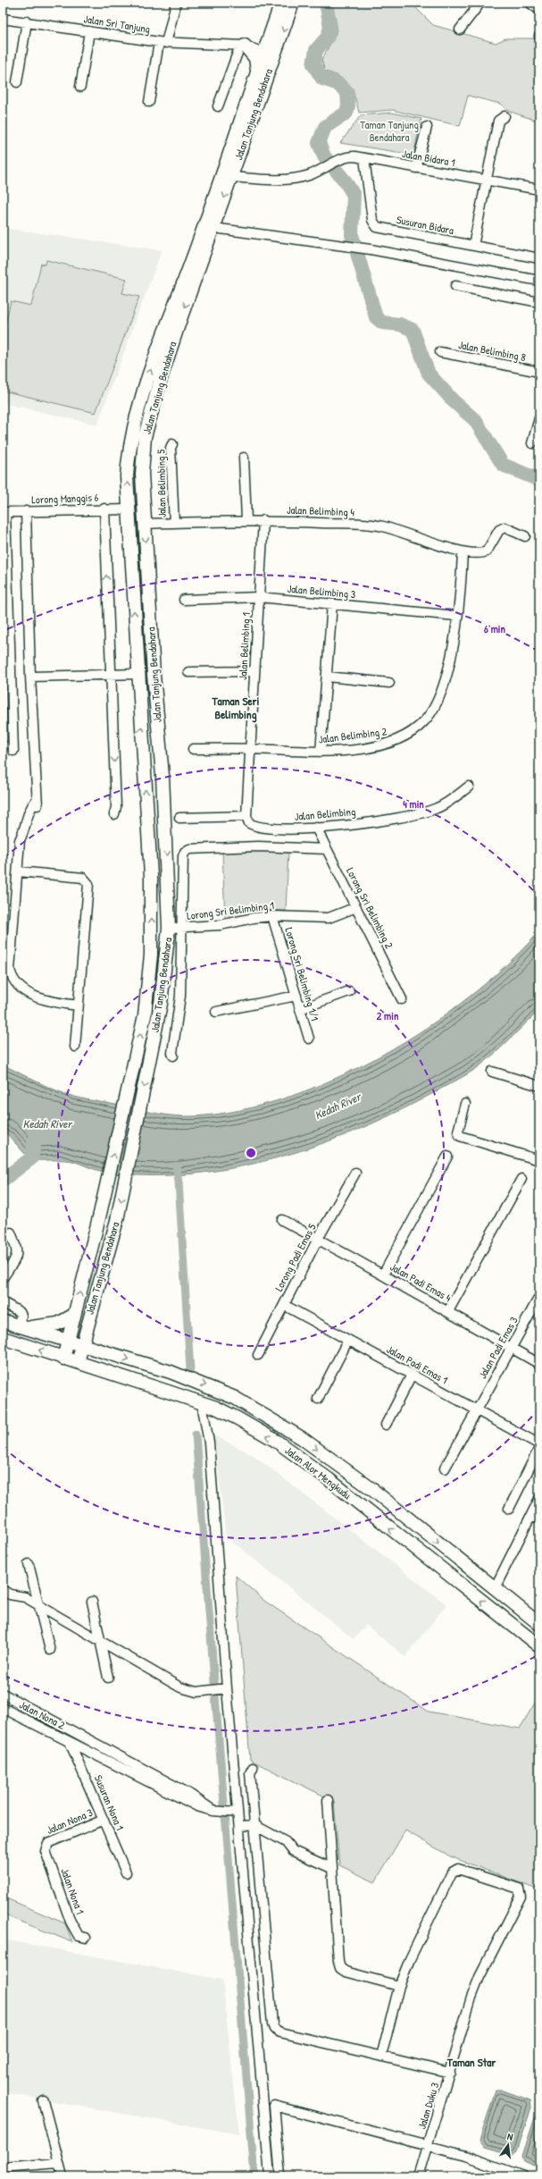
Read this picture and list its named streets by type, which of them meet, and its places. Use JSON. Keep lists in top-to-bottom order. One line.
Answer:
{"streets":{"main road":["Jalan Tanjung Bendahara","Jalan Alor Mengkudu"],"street":["Jalan Sri Tanjung","Jalan Bidara 1","Susuran Bidara","Jalan Belimbing 8","Jalan Belimbing 5","Lorong Manggis 6","Jalan Belimbing 4","Jalan Belimbing 3","Jalan Belimbing 1","Jalan Belimbing 2","Jalan Belimbing","Lorong Sri Belimbing 2","Lorong Sri Belimbing 1","Lorong Sri Belimbing 1/1","Lorong Padi Emas 5","Jalan Padi Emas 4","Jalan Padi Emas 3","Jalan Padi Emas 1","Jalan Nona 2","Susuran Nona 1","Jalan Nona 3","Jalan Nona 1","Jalan Duku 3"]},"crossings":[["Jalan Sri Tanjung","Jalan Tanjung Bendahara"],["Jalan Tanjung Bendahara","Jalan Bidara 1"],["Jalan Tanjung Bendahara","Lorong Manggis 6"],["Jalan Tanjung Bendahara","Jalan Belimbing 4"],["Jalan Tanjung Bendahara","Lorong Sri Belimbing 1"],["Jalan Tanjung Bendahara","Jalan Alor Mengkudu"],["Jalan Bidara 1","Susuran Bidara"],["Jalan Belimbing 5","Jalan Belimbing 4"],["Jalan Belimbing 4","Jalan Belimbing 1"],["Jalan Belimbing 4","Jalan Belimbing 2"],["Jalan Belimbing 3","Jalan Belimbing 1"],["Jalan Belimbing 3","Jalan Belimbing 2"],["Jalan Belimbing 1","Jalan Belimbing 2"],["Jalan Belimbing 1","Jalan Belimbing"],["Jalan Belimbing","Lorong Sri Belimbing 2"],["Lorong Sri Belimbing 2","Lorong Sri Belimbing 1"],["Lorong Sri Belimbing 1","Lorong Sri Belimbing 1/1"],["Lorong Padi Emas 5","Jalan Padi Emas 4"],["Lorong Padi Emas 5","Jalan Padi Emas 1"],["Jalan Padi Emas 4","Jalan Padi Emas 3"],["Jalan Padi Emas 3","Jalan Padi Emas 1"],["Jalan Nona 2","Susuran Nona 1"],["Susuran Nona 1","Jalan Nona 3"],["Jalan Nona 3","Jalan Nona 1"]],"districts":["Taman Seri Belimbing","Taman Star"],"water":["Kedah River"],"parks":["Taman Tanjung Bendahara"],"north":"top","rings":["6 min","4 min","2 min"]}
